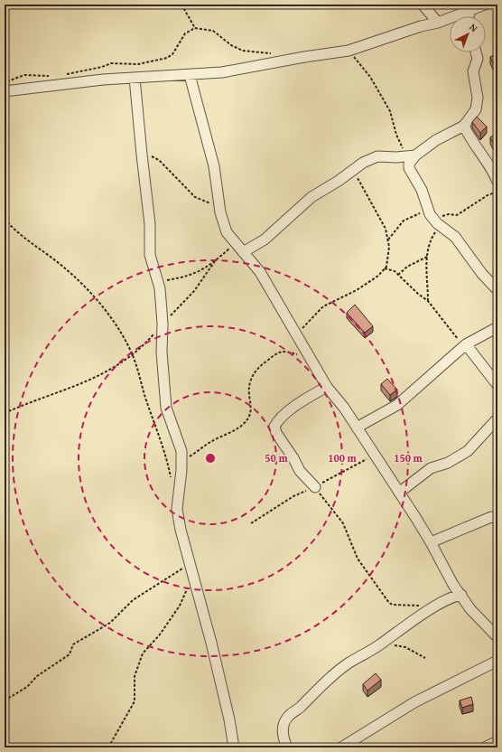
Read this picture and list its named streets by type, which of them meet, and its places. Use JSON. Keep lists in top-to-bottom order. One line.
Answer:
{"north":"top right","rings":["50 m","100 m","150 m"]}
